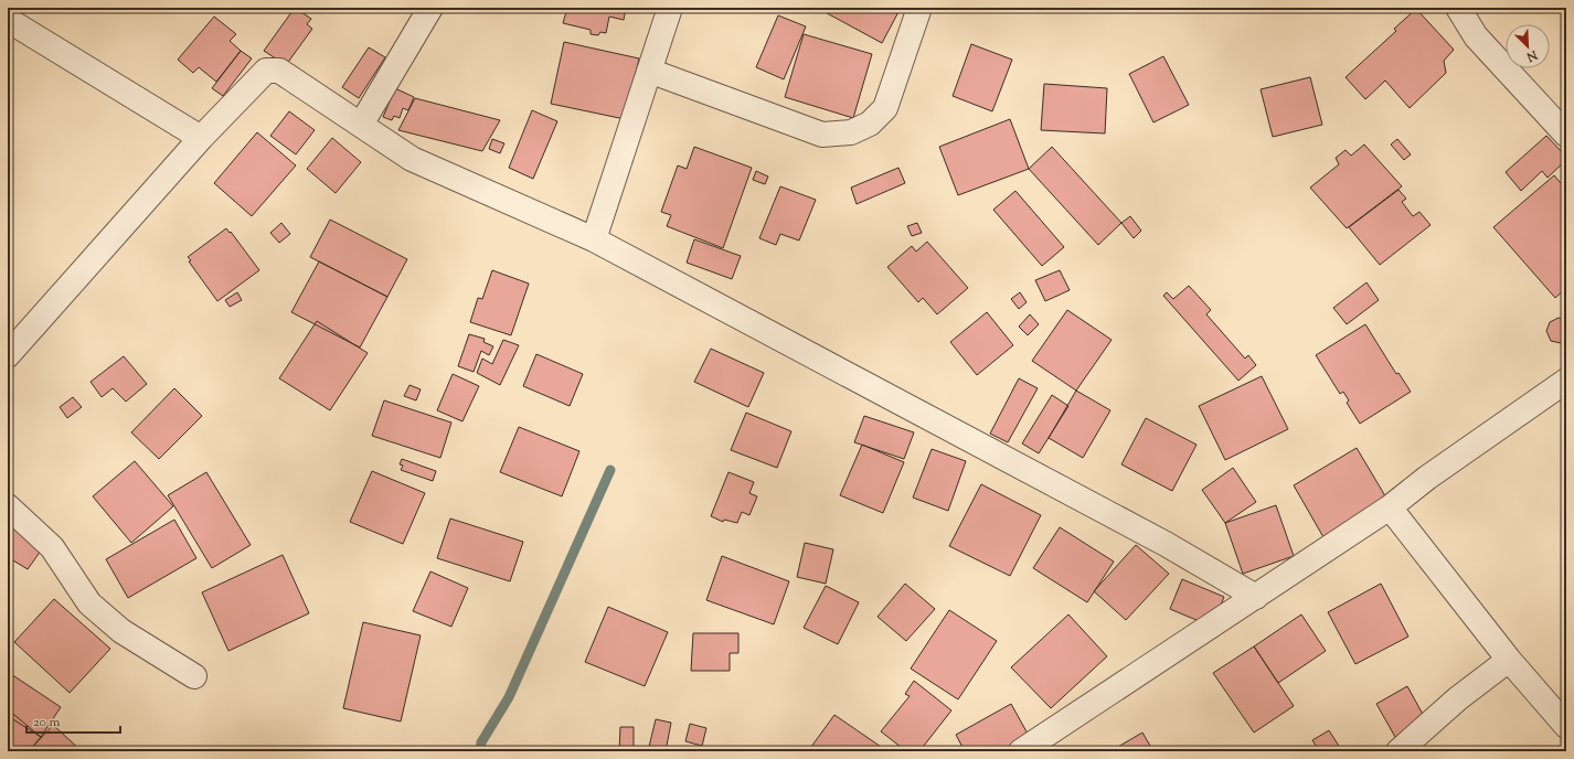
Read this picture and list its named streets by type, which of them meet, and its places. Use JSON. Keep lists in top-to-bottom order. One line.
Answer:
{"scale_bar":"20 m","north":"bottom right"}
